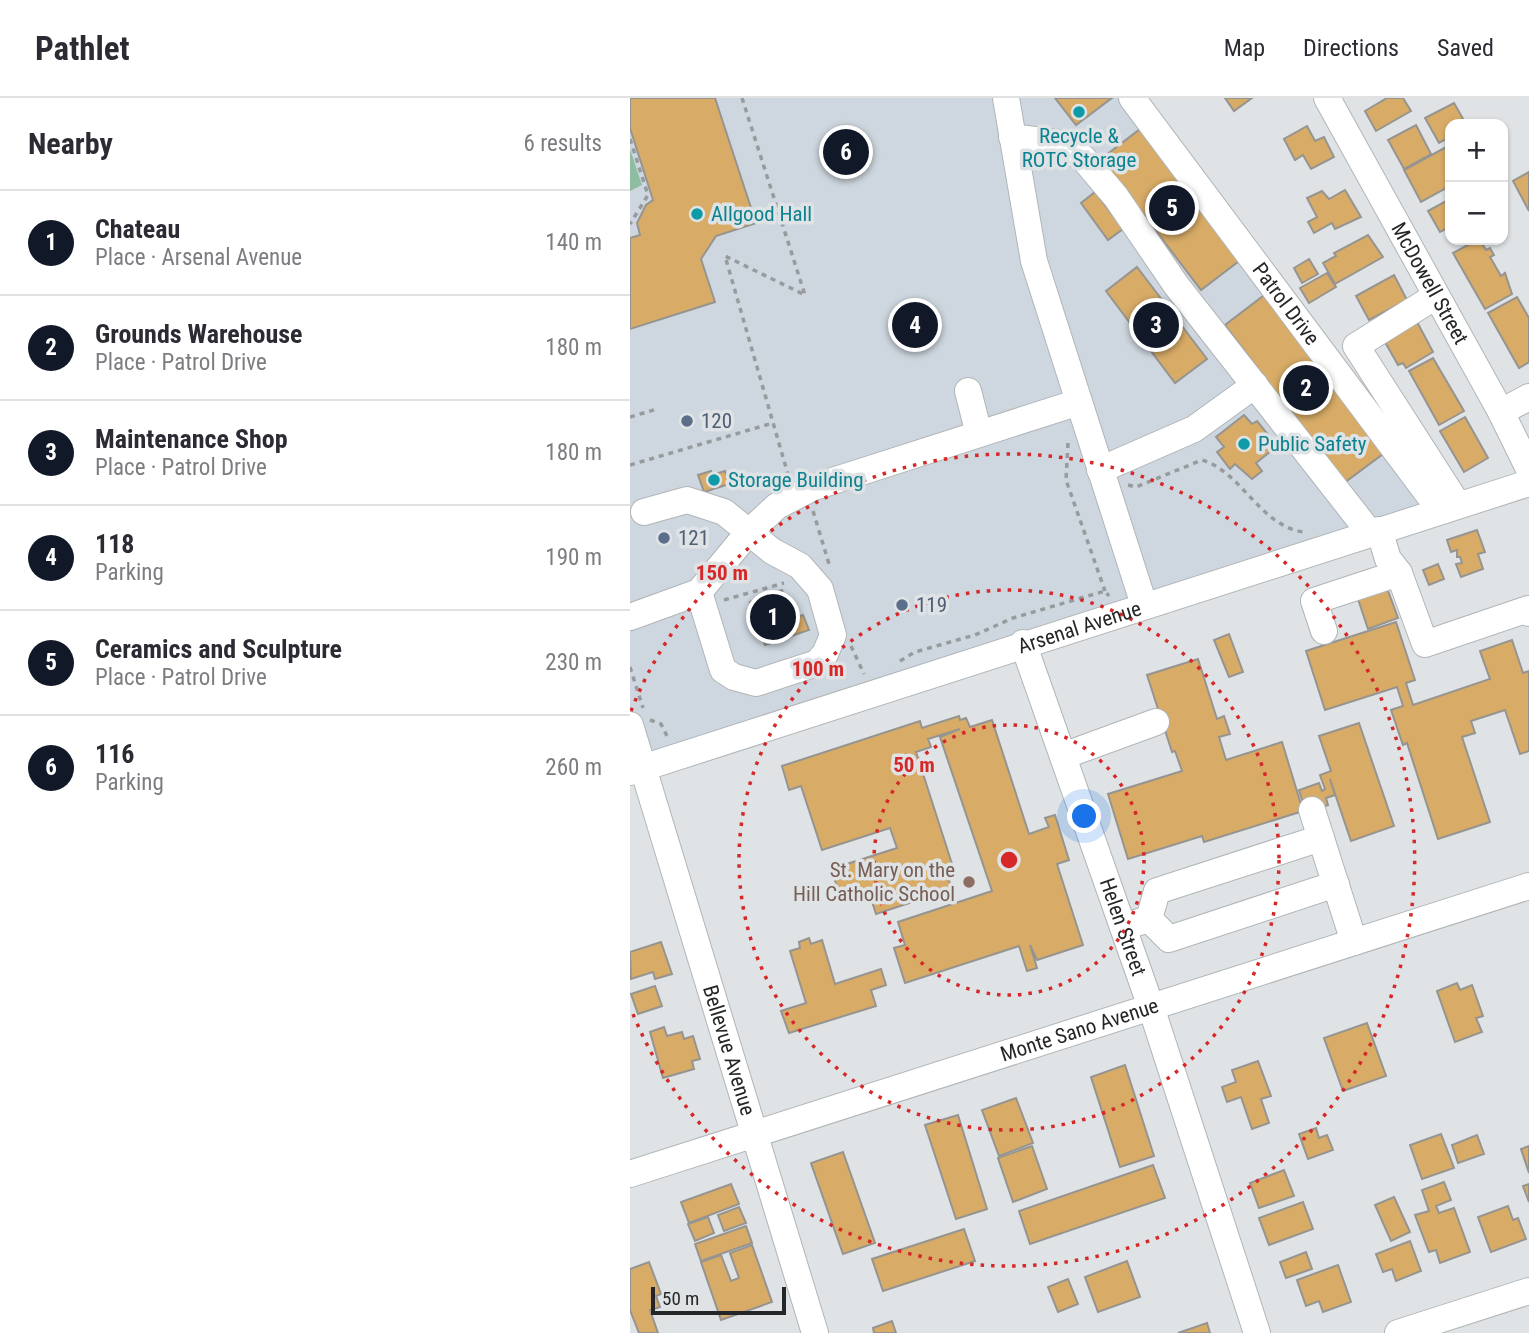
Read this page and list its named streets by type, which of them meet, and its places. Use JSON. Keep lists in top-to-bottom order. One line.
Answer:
{"streets":{"street":["McDowell Street","Patrol Drive","Arsenal Avenue","Helen Street","Monte Sano Avenue","Bellevue Avenue"]},"crossings":[["Patrol Drive","Arsenal Avenue"],["Arsenal Avenue","Helen Street"],["Arsenal Avenue","Bellevue Avenue"],["Helen Street","Monte Sano Avenue"],["Monte Sano Avenue","Bellevue Avenue"]],"places":["Recycle & ROTC Storage","Allgood Hall","120","Public Safety","Storage Building","121","119","St. Mary on the Hill Catholic School"],"scale_bar":"50 m","page":{"header":"Pathlet","nav":["Map","Directions","Saved"],"heading":["Nearby","6 results"],"map_buttons":["+","−"],"pins":["6","5","3","4","2","1"],"list":[{"mark":"1","name":"Chateau","note":"Place · Arsenal Avenue","value":"140 m"},{"mark":"2","name":"Grounds Warehouse","note":"Place · Patrol Drive","value":"180 m"},{"mark":"3","name":"Maintenance Shop","note":"Place · Patrol Drive","value":"180 m"},{"mark":"4","name":"118","note":"Parking","value":"190 m"},{"mark":"5","name":"Ceramics and Sculpture","note":"Place · Patrol Drive","value":"230 m"},{"mark":"6","name":"116","note":"Parking","value":"260 m"}],"scale":"50 m"},"rings":["150 m","100 m","50 m"]}
